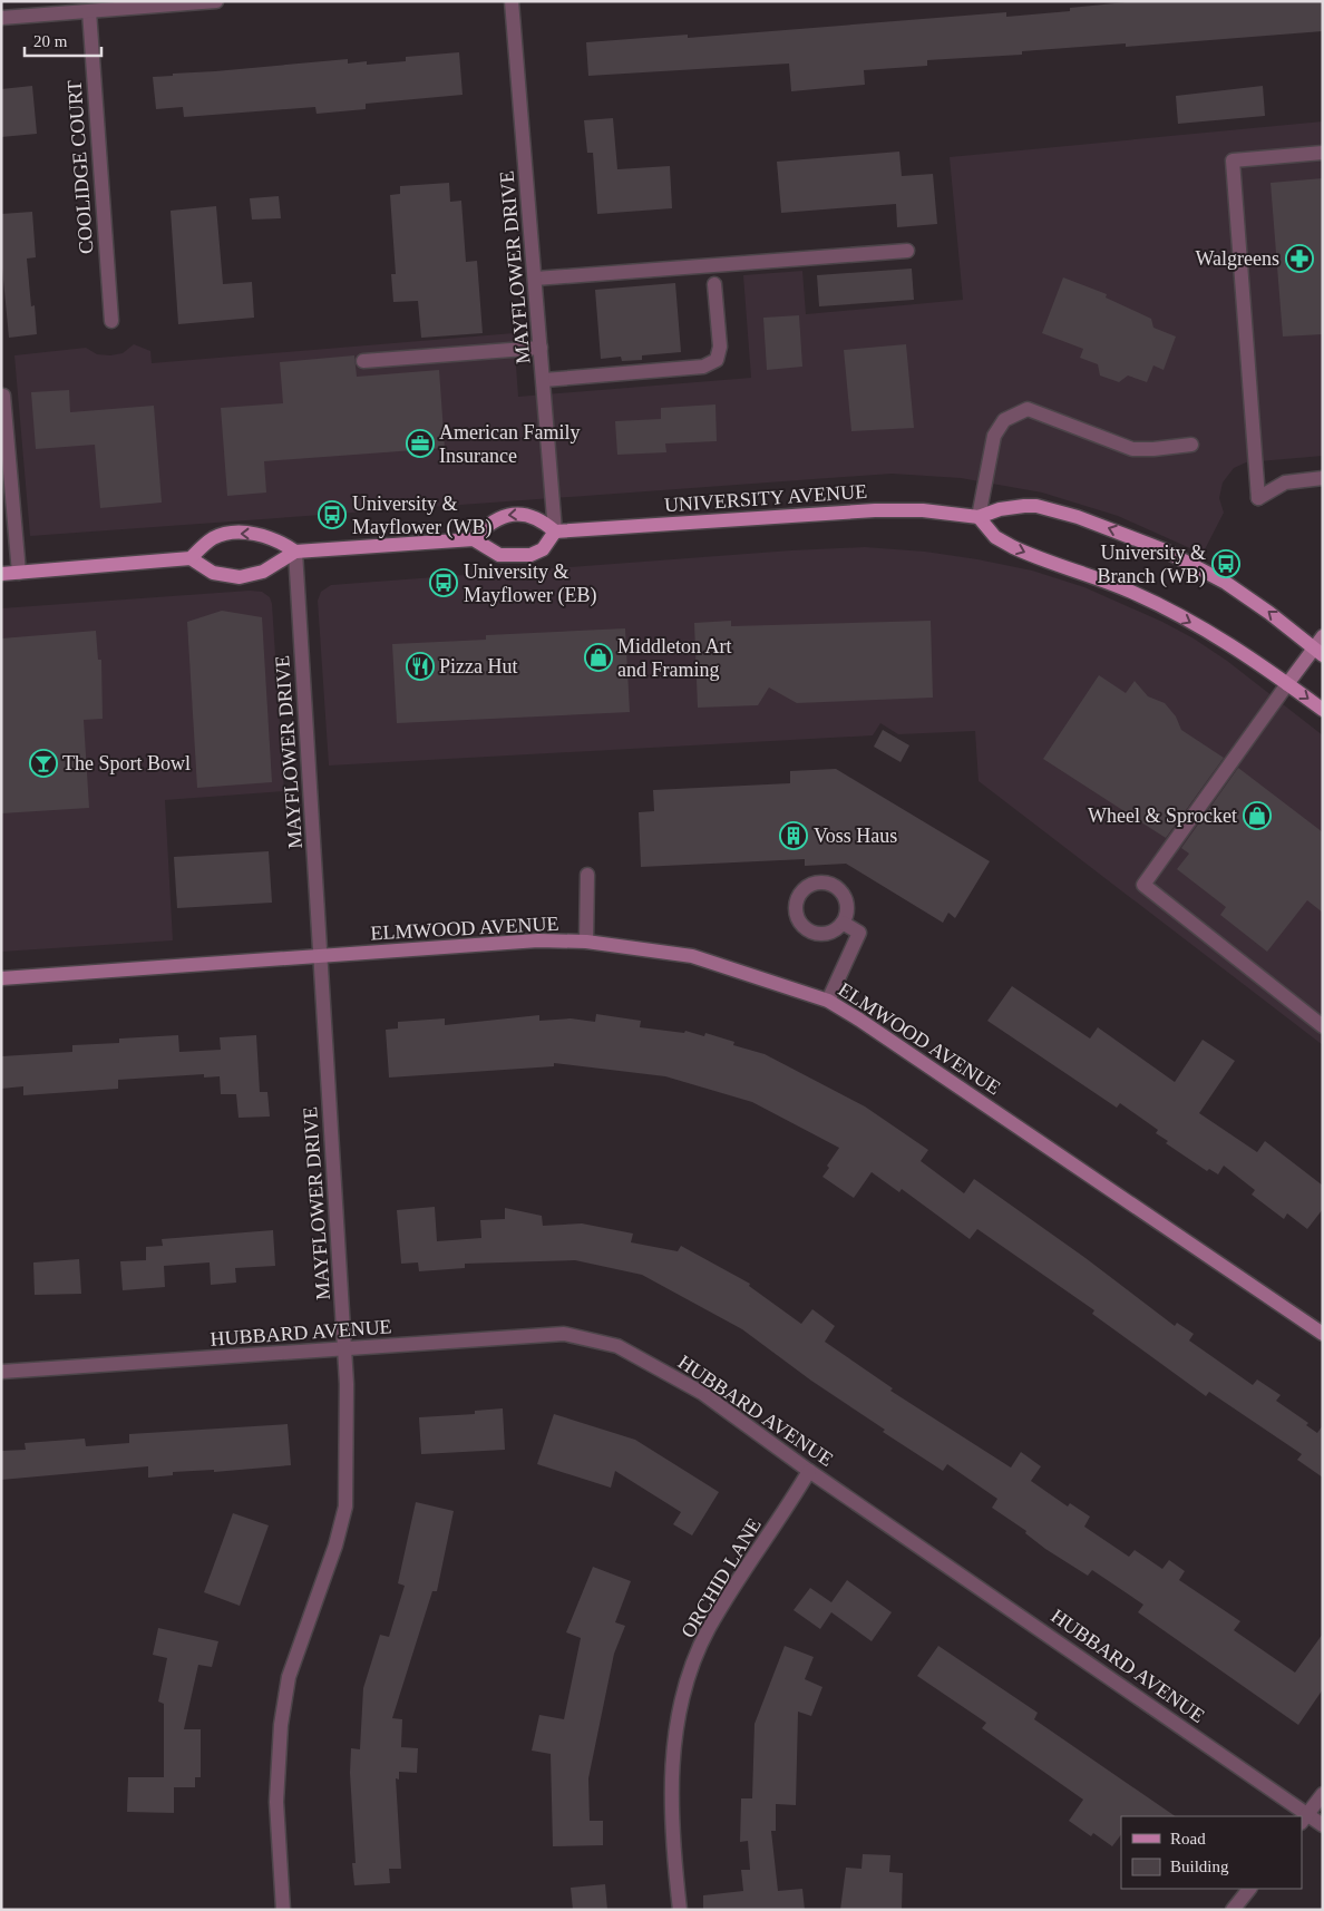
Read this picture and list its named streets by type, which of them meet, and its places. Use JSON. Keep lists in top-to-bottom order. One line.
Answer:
{"streets":{"main road":["UNIVERSITY AVENUE"],"street":["COOLIDGE COURT","MAYFLOWER DRIVE","ELMWOOD AVENUE","HUBBARD AVENUE","ORCHID LANE"]},"crossings":[["MAYFLOWER DRIVE","UNIVERSITY AVENUE"],["MAYFLOWER DRIVE","ELMWOOD AVENUE"],["MAYFLOWER DRIVE","HUBBARD AVENUE"],["HUBBARD AVENUE","ORCHID LANE"]],"places":{"pharmacy":["Walgreens"],"office":["American Family Insurance"],"bus stop":["University & Mayflower (WB)","University & Branch (WB)","University & Mayflower (EB)"],"shop":["Middleton Art and Framing","Wheel & Sprocket"],"restaurant":["Pizza Hut"],"bar":["The Sport Bowl"],"building":["Voss Haus"]},"legend":["Road","Building"],"scale_bar":"20 m"}
